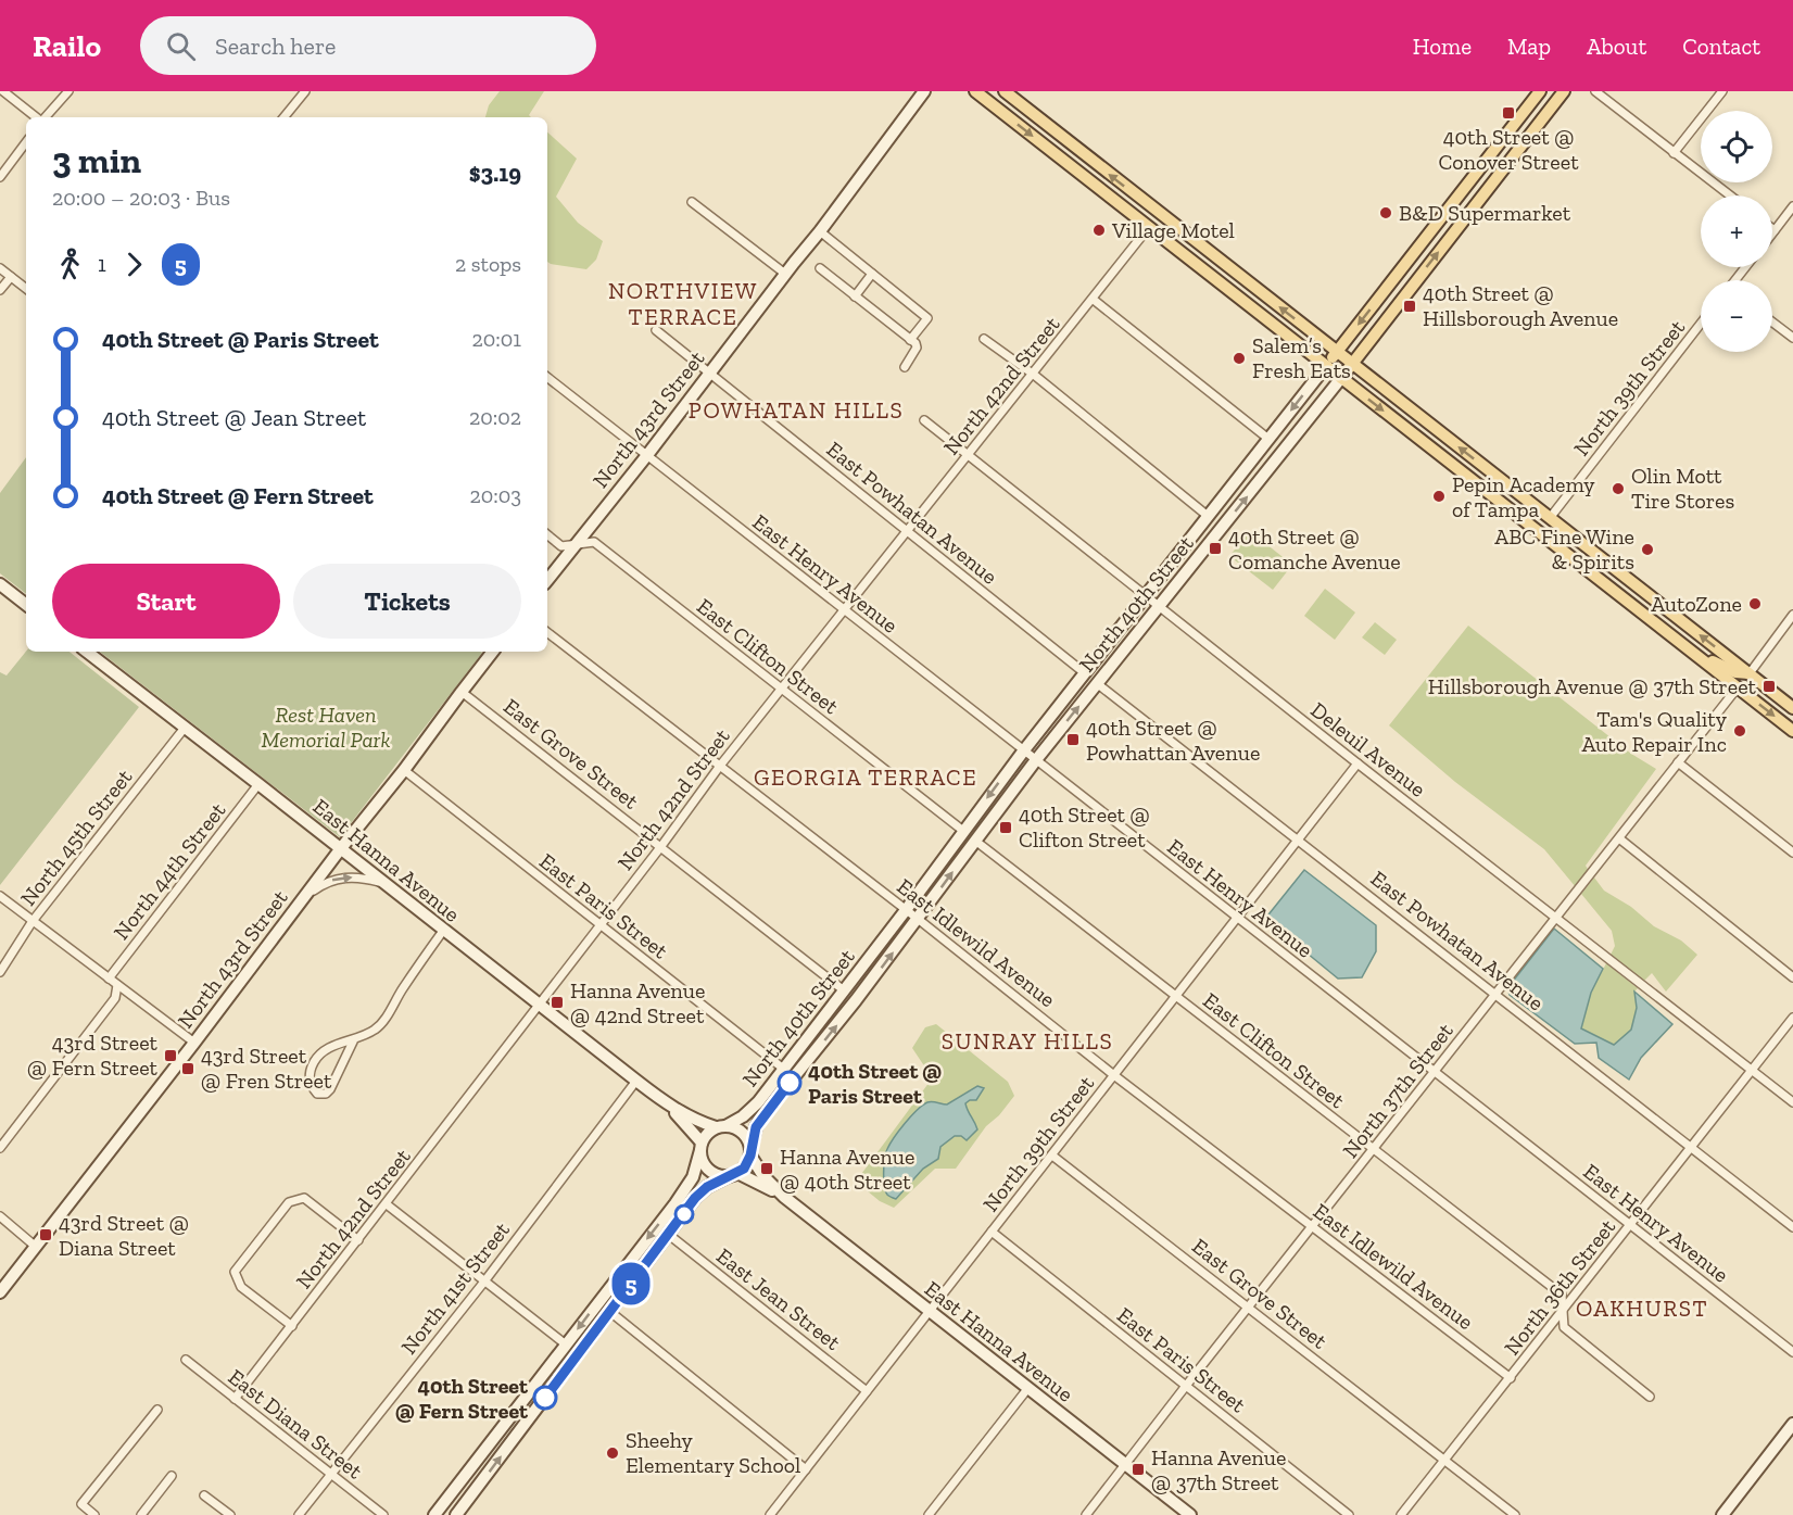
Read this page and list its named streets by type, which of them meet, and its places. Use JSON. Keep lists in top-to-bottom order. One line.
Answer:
{"streets":{"main road":["North 40th Street"],"street":["North 42nd Street","North 39th Street","North 43rd Street","East Powhatan Avenue","East Henry Avenue","East Clifton Street","Deleuil Avenue","East Grove Street","North 45th Street","East Hanna Avenue","North 44th Street","East Paris Street","East Idlewild Avenue","North 37th Street","North 36th Street","North 41st Street","East Jean Street","East Diana Street"]},"crossings":[["North 42nd Street","East Powhatan Avenue"],["North 42nd Street","East Henry Avenue"],["North 42nd Street","East Clifton Street"],["North 42nd Street","Deleuil Avenue"],["North 42nd Street","East Grove Street"],["North 42nd Street","East Hanna Avenue"],["North 42nd Street","East Paris Street"],["North 42nd Street","East Idlewild Avenue"],["North 42nd Street","East Diana Street"],["North 39th Street","East Powhatan Avenue"],["North 39th Street","East Henry Avenue"],["North 39th Street","East Clifton Street"],["North 39th Street","Deleuil Avenue"],["North 39th Street","East Grove Street"],["North 39th Street","East Hanna Avenue"],["North 39th Street","East Paris Street"],["North 39th Street","East Idlewild Avenue"],["North 39th Street","East Jean Street"],["North 43rd Street","East Powhatan Avenue"],["North 43rd Street","East Henry Avenue"],["North 43rd Street","East Clifton Street"],["North 43rd Street","East Grove Street"],["North 43rd Street","East Hanna Avenue"],["North 43rd Street","East Paris Street"],["East Powhatan Avenue","North 40th Street"],["East Powhatan Avenue","North 37th Street"],["East Powhatan Avenue","North 36th Street"],["East Henry Avenue","North 40th Street"],["East Henry Avenue","North 37th Street"],["East Henry Avenue","North 36th Street"],["North 40th Street","East Clifton Street"],["North 40th Street","Deleuil Avenue"],["North 40th Street","East Grove Street"],["North 40th Street","East Hanna Avenue"],["North 40th Street","East Paris Street"],["North 40th Street","East Idlewild Avenue"],["East Clifton Street","North 37th Street"],["East Clifton Street","North 36th Street"],["Deleuil Avenue","North 37th Street"],["Deleuil Avenue","North 36th Street"],["East Grove Street","North 37th Street"],["East Grove Street","North 36th Street"],["North 45th Street","East Hanna Avenue"],["East Hanna Avenue","North 44th Street"],["East Hanna Avenue","North 37th Street"],["East Hanna Avenue","North 41st Street"],["East Paris Street","North 37th Street"],["East Idlewild Avenue","North 37th Street"],["East Idlewild Avenue","North 36th Street"],["North 41st Street","East Diana Street"]],"districts":["NORTHVIEW TERRACE","POWHATAN HILLS","GEORGIA TERRACE","SUNRAY HILLS","OAKHURST"],"parks":["Rest Haven Memorial Park"],"places":{"transit":["40th Street @ Conover Street","40th Street @ Hillsborough Avenue","40th Street @ Comanche Avenue","Hillsborough Avenue @ 37th Street","40th Street @ Powhattan Avenue","40th Street @ Clifton Street","Hanna Avenue @ 42nd Street","43rd Street @ Fern Street","43rd Street @ Fren Street","Hanna Avenue @ 40th Street","43rd Street @ Diana Street","Hanna Avenue @ 37th Street"],"other":["B&D Supermarket","Village Motel","Salem’s Fresh Eats","Olin Mott Tire Stores","Pepin Academy of Tampa","ABC Fine Wine & Spirits","AutoZone","Tam's Quality Auto Repair Inc","40th Street @ Paris Street","40th Street @ Fern Street","Sheehy Elementary School"]},"lines":["bus line 5"],"page":{"header":"Railo","search":"Search here","nav":["Home","Map","About","Contact"],"on_map":"5","map_buttons":["+","−"],"heading":["3 min","20:00 – 20:03 · Bus","$3.19"],"legs":["1","5","2 stops"],"list":[{"name":"40th Street @ Paris Street","value":"20:01"},{"name":"40th Street @ Jean Street","value":"20:02"},{"name":"40th Street @ Fern Street","value":"20:03"}],"buttons":["Start","Tickets"]}}
